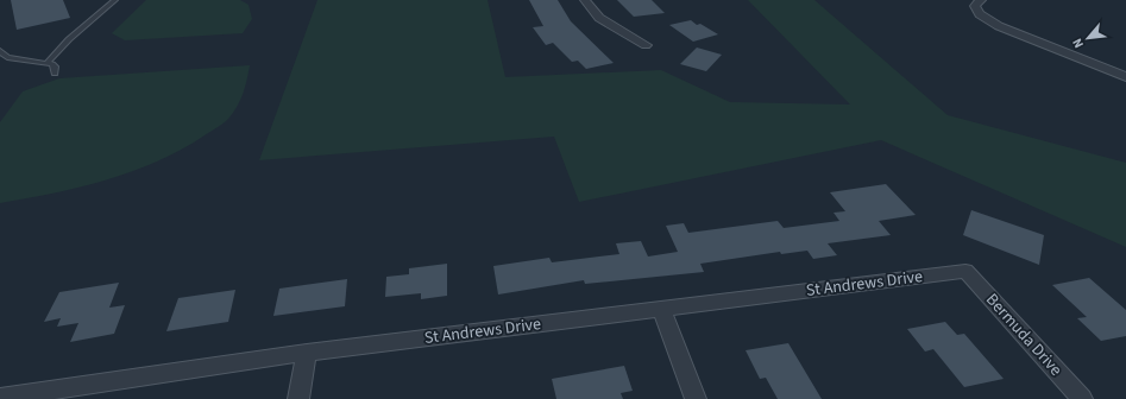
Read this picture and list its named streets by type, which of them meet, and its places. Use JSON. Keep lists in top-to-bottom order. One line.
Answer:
{"streets":{"street":["St Andrews Drive","Bermuda Drive"]},"crossings":[["St Andrews Drive","Bermuda Drive"]],"north":"bottom left"}
